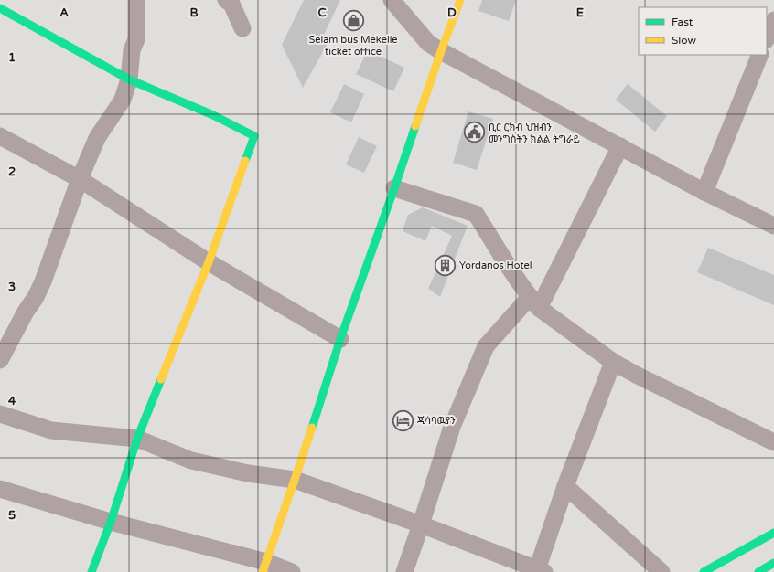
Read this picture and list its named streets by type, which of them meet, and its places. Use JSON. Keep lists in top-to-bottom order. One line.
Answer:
{"places":{"shop":["Selam bus Mekelle ticket office"],"public building":["ቢር ርክብ ህዝብን መንግስትን ክልል ትግራይ"],"building":["Yordanos Hotel"],"hotel":["ጂሳባዉያን"]},"legend":["Fast","Slow"],"grid":{"columns":["A","B","C","D","E"],"rows":["1","2","3","4","5"]}}
